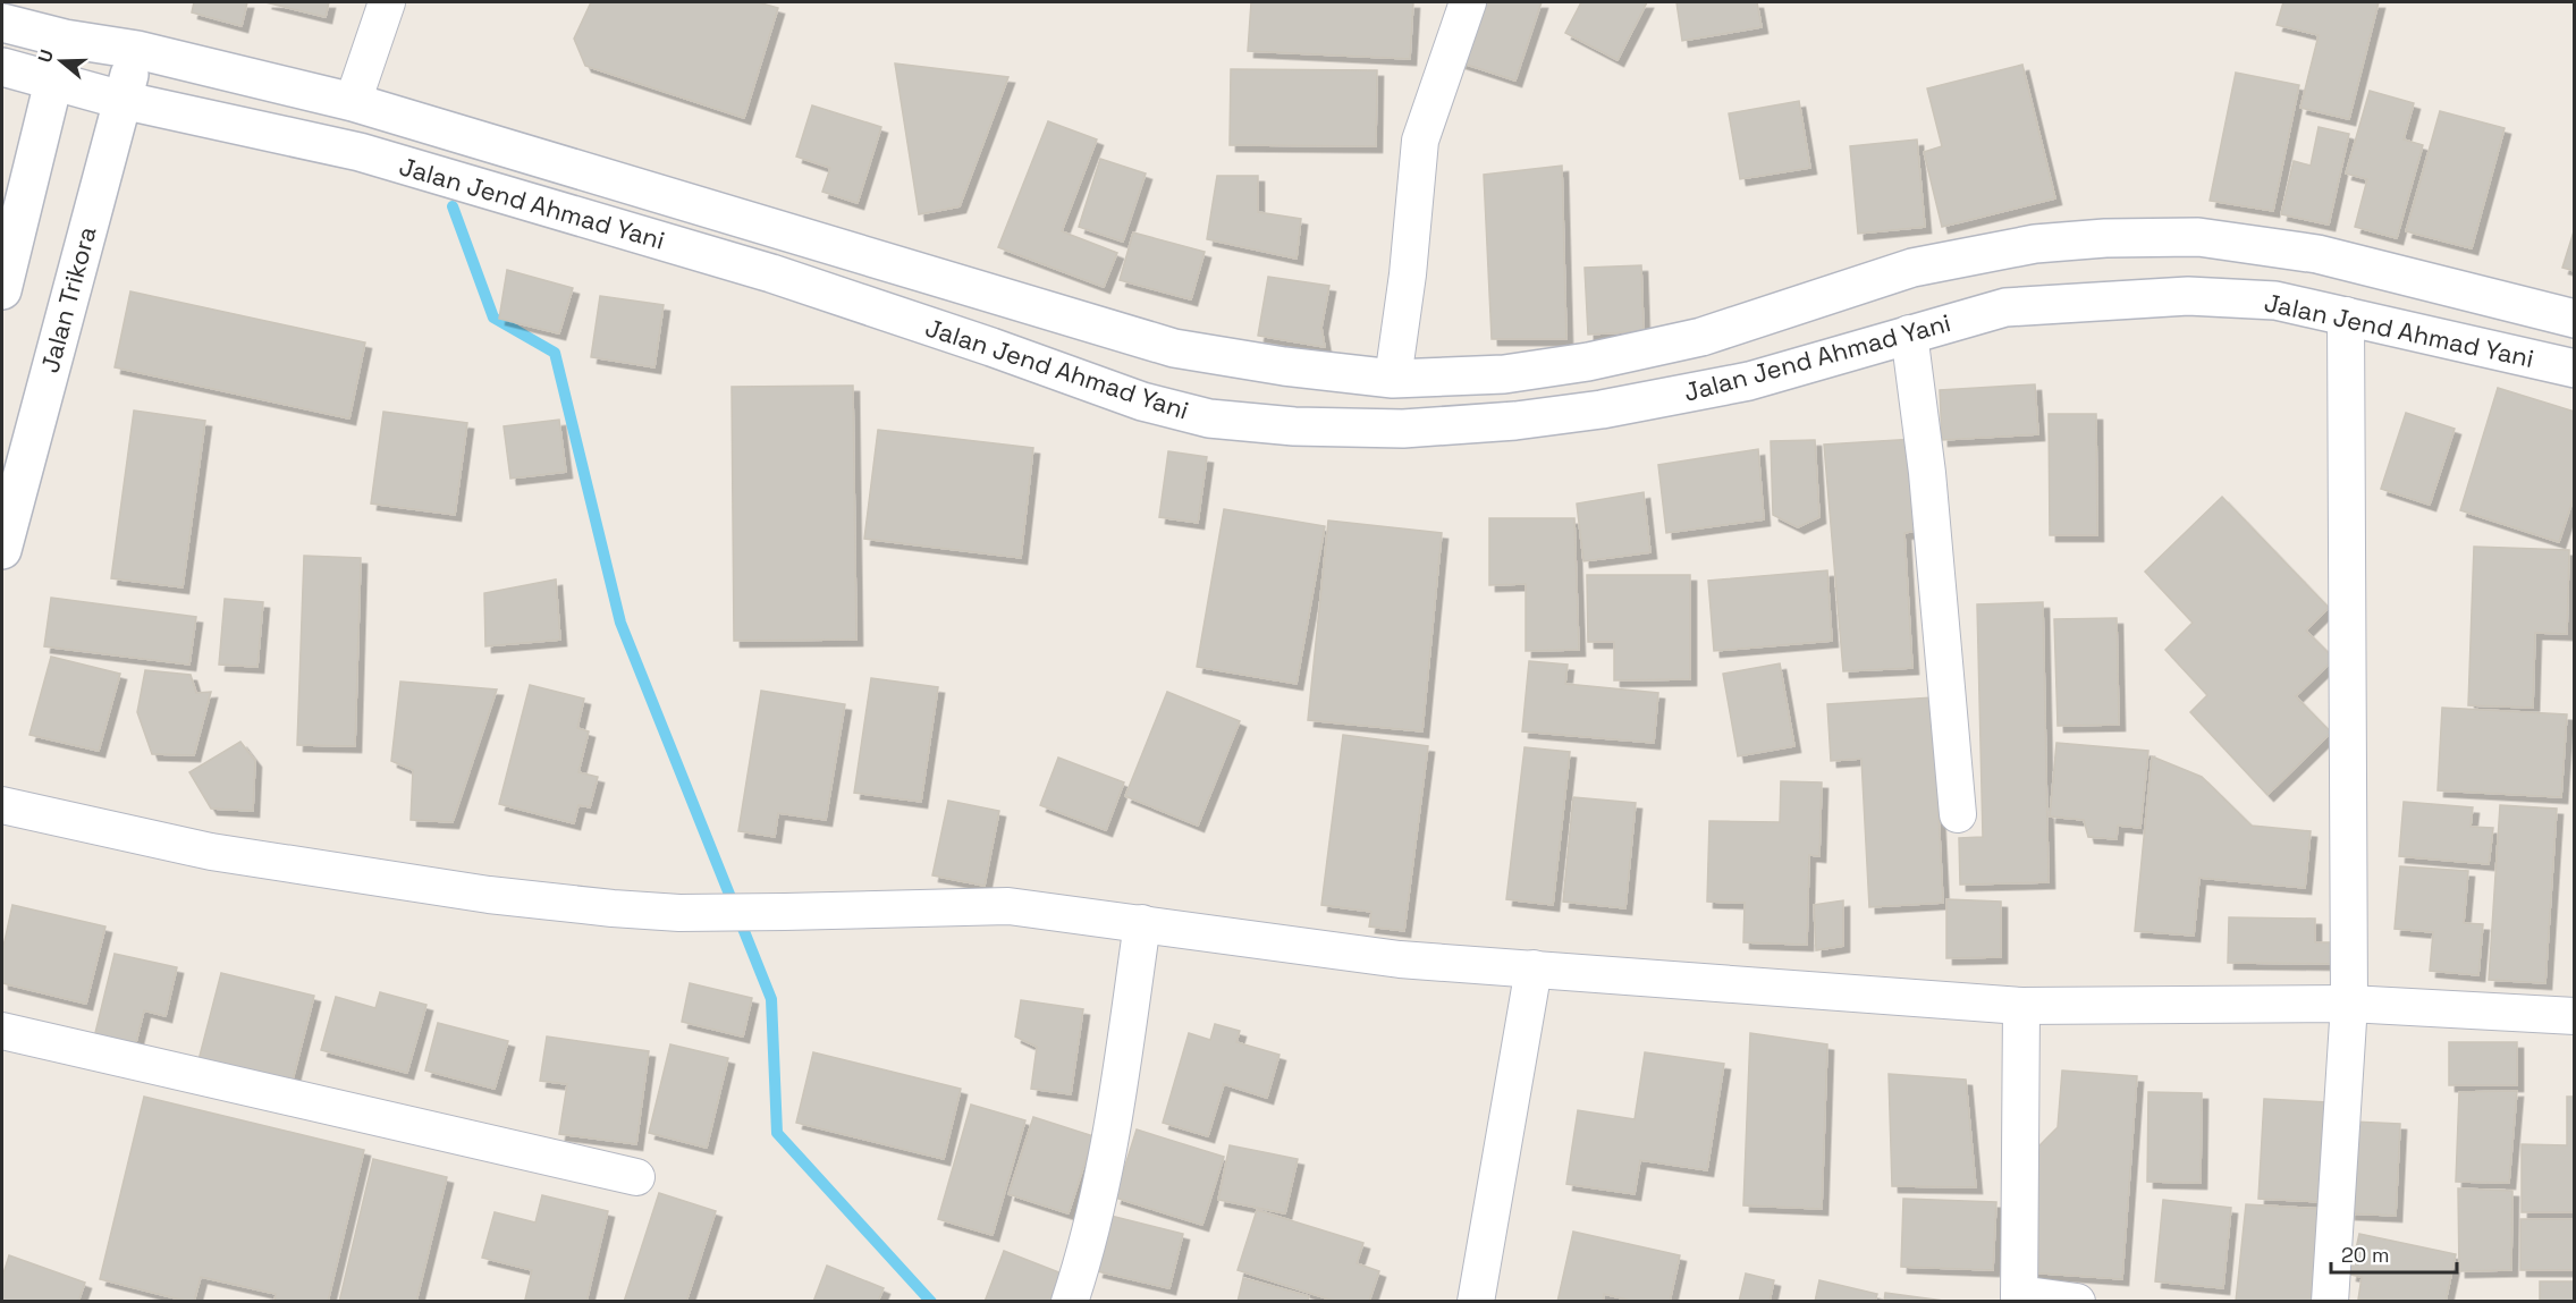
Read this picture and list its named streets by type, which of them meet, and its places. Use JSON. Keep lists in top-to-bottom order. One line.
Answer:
{"streets":{"main road":["Jalan Jend Ahmad Yani","Jalan Trikora"]},"crossings":[["Jalan Jend Ahmad Yani","Jalan Trikora"]],"scale_bar":"20 m","north":"left"}
